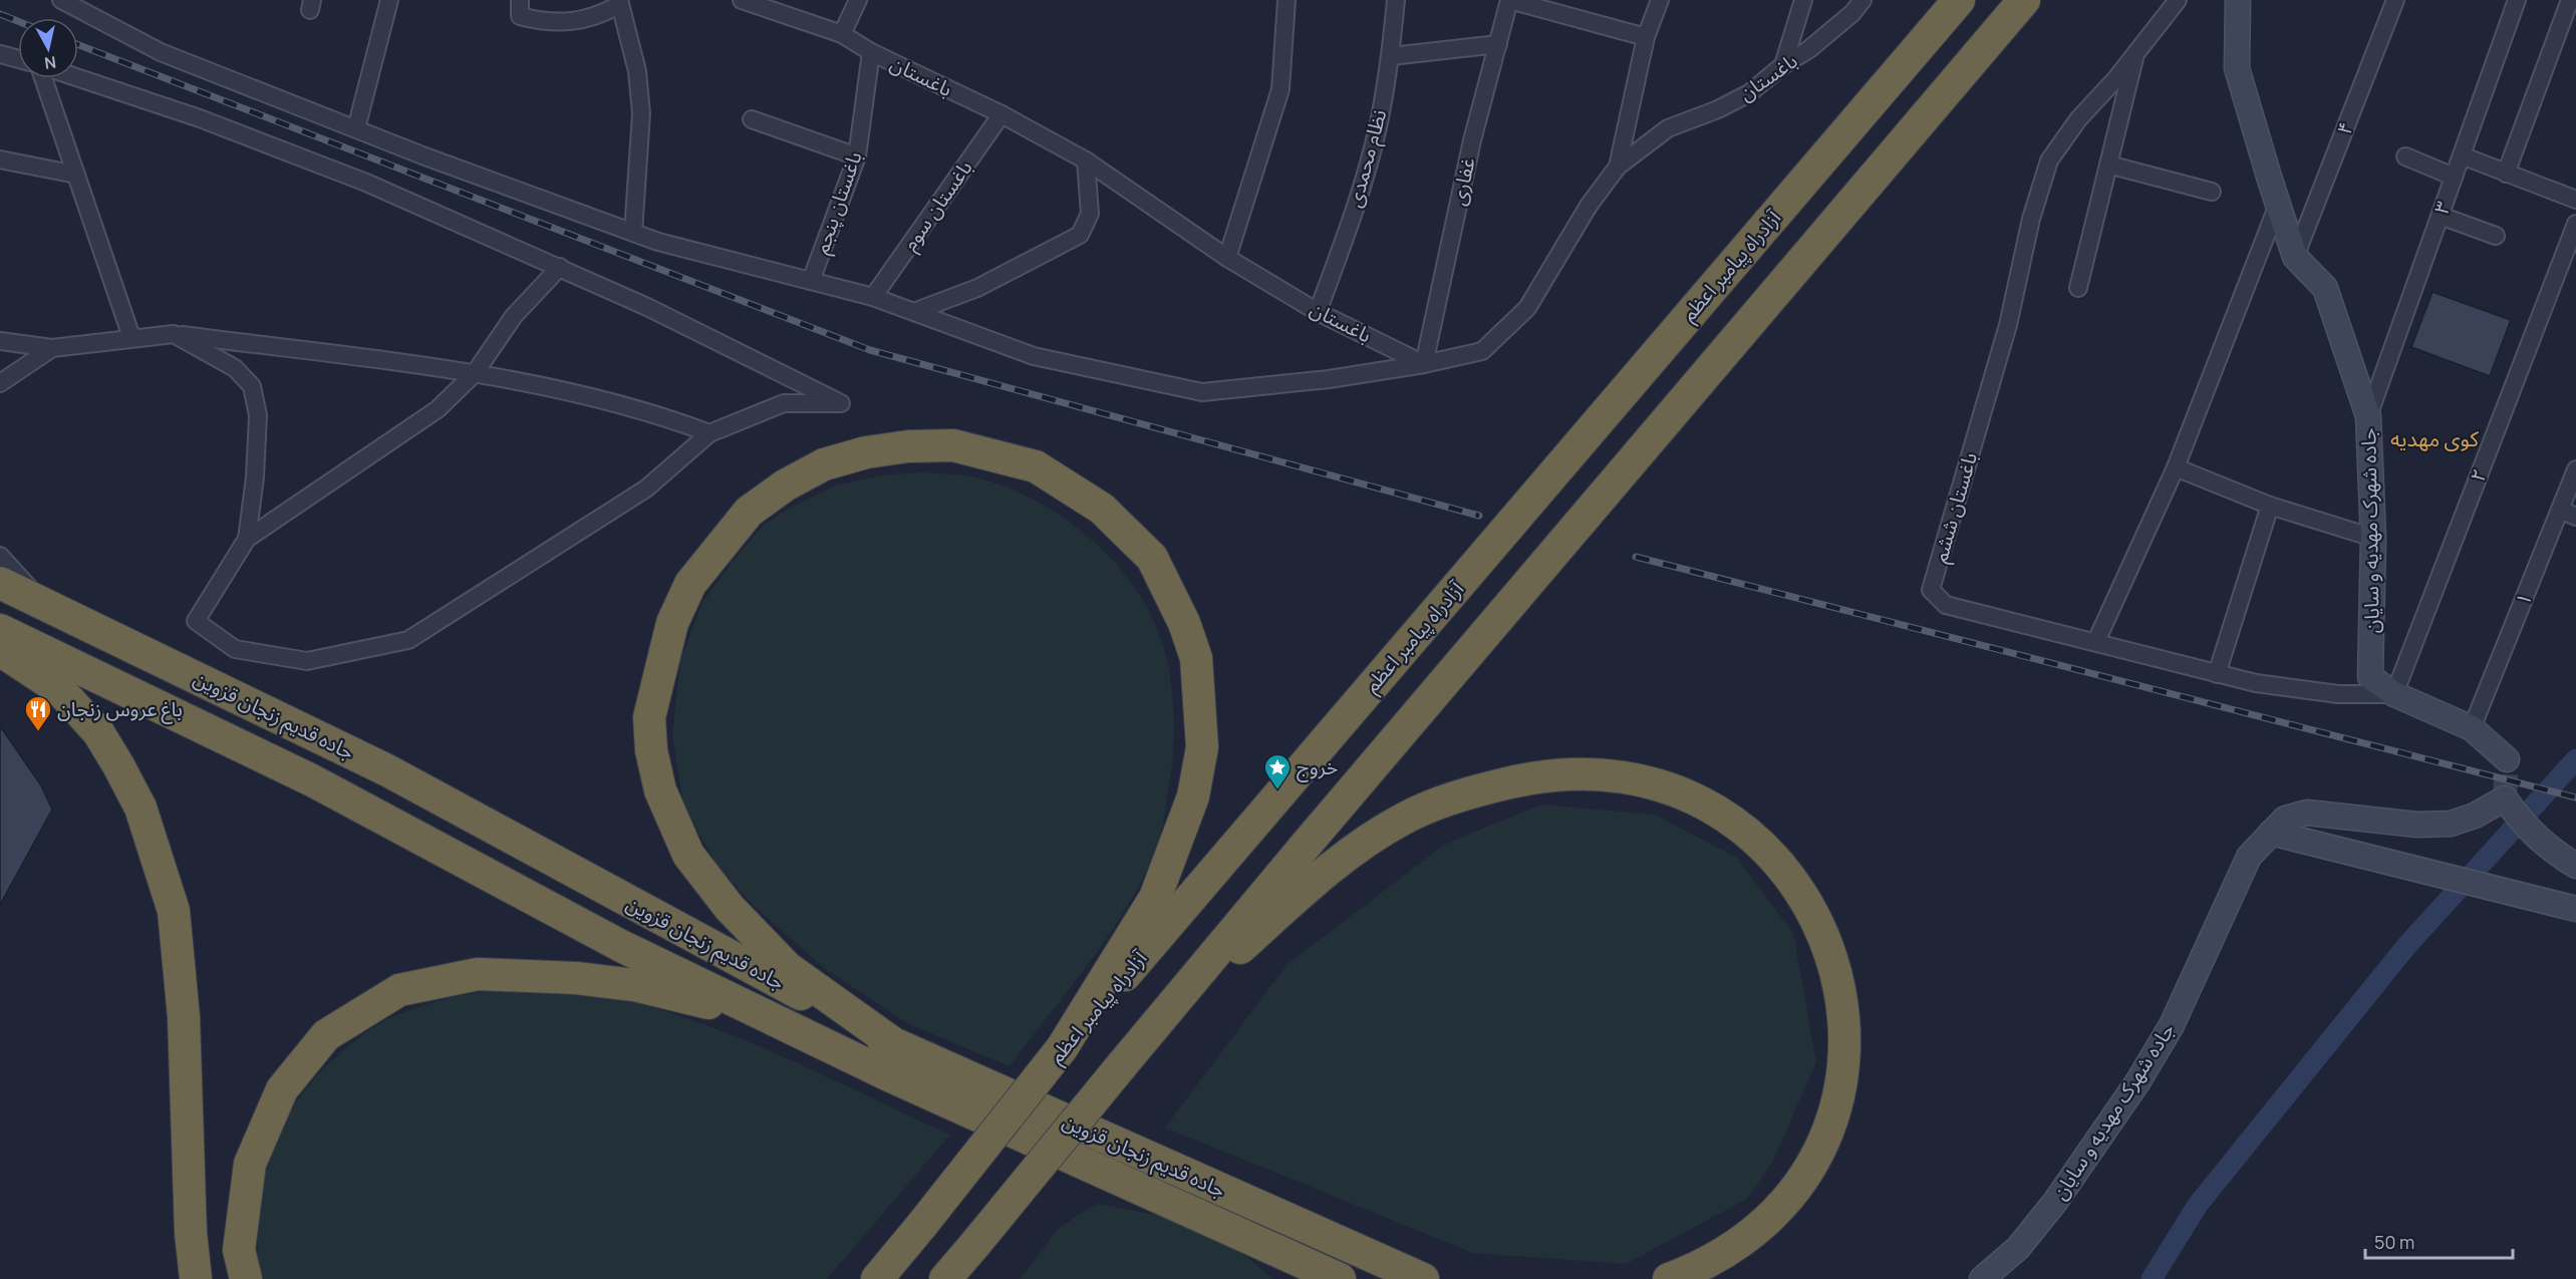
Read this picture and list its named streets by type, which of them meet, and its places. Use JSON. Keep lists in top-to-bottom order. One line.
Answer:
{"streets":{"highway":["آزادراه پیامبر اعظم","جاده قدیم زنجان قزوین"],"street":["باغستان","۴","نظام محمدی","غفاری","باغستان پنجم","باغستان سوم","۳","۲","باغستان ششم","جاده شهرک مهدیه و سایان","۱"]},"crossings":[["باغستان","نظام محمدی"],["باغستان","غفاری"],["باغستان","باغستان پنجم"],["باغستان","باغستان سوم"],["۴","جاده شهرک مهدیه و سایان"],["۳","جاده شهرک مهدیه و سایان"],["۲","باغستان ششم"],["۲","جاده شهرک مهدیه و سایان"],["باغستان ششم","جاده شهرک مهدیه و سایان"],["جاده شهرک مهدیه و سایان","۱"]],"districts":["کوی مهدیه"],"places":{"restaurant":["باغ عروس زنجان"],"place":["خروج"]},"scale_bar":"50 m","north":"bottom"}
